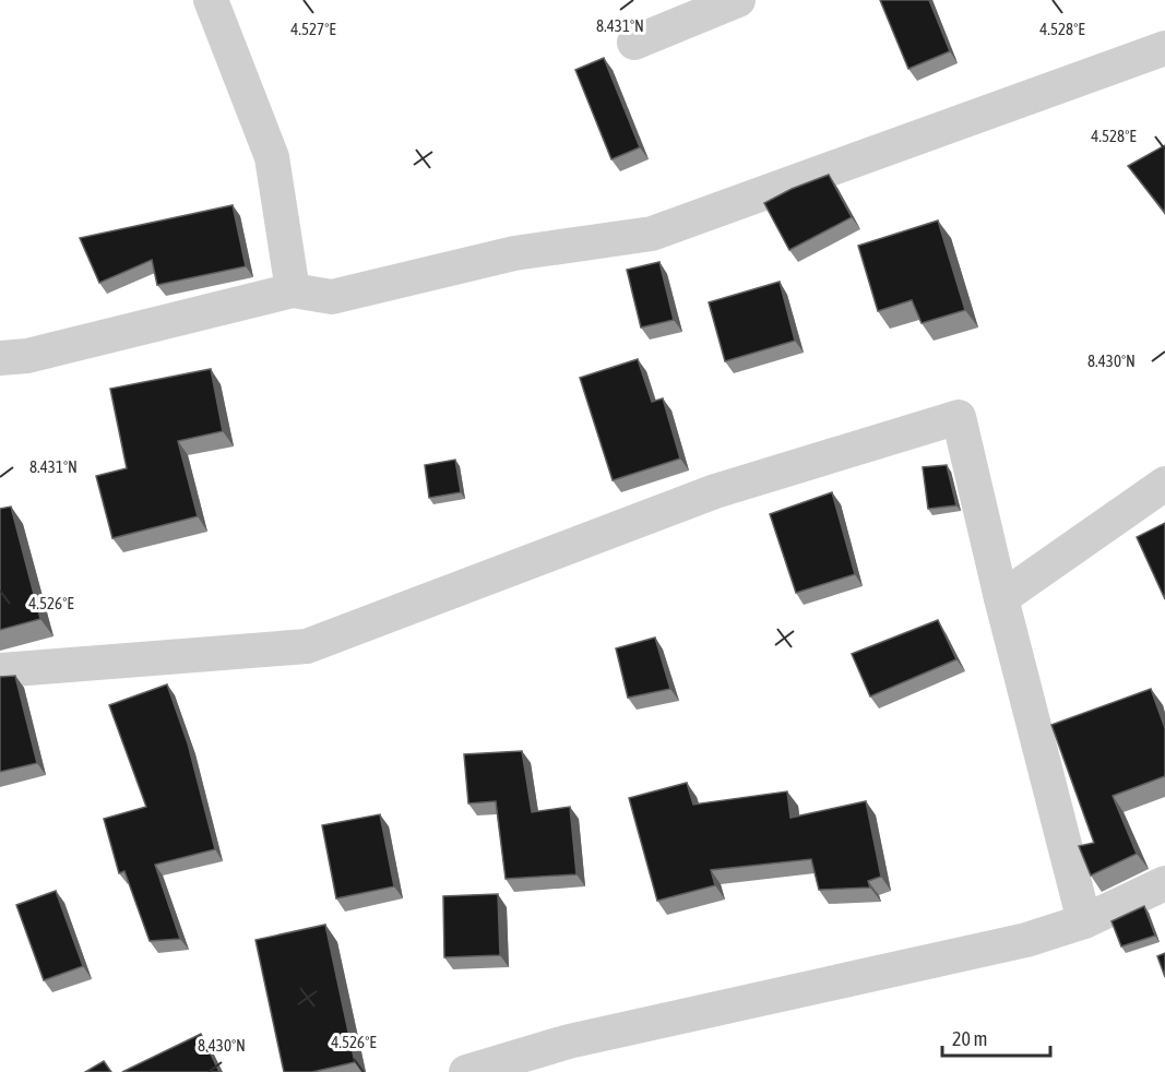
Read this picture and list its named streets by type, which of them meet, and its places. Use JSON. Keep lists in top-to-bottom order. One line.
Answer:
{"scale_bar":"20 m","coordinates":["8.431°N","4.527°E","4.528°E","8.430°N","4.526°E"]}
